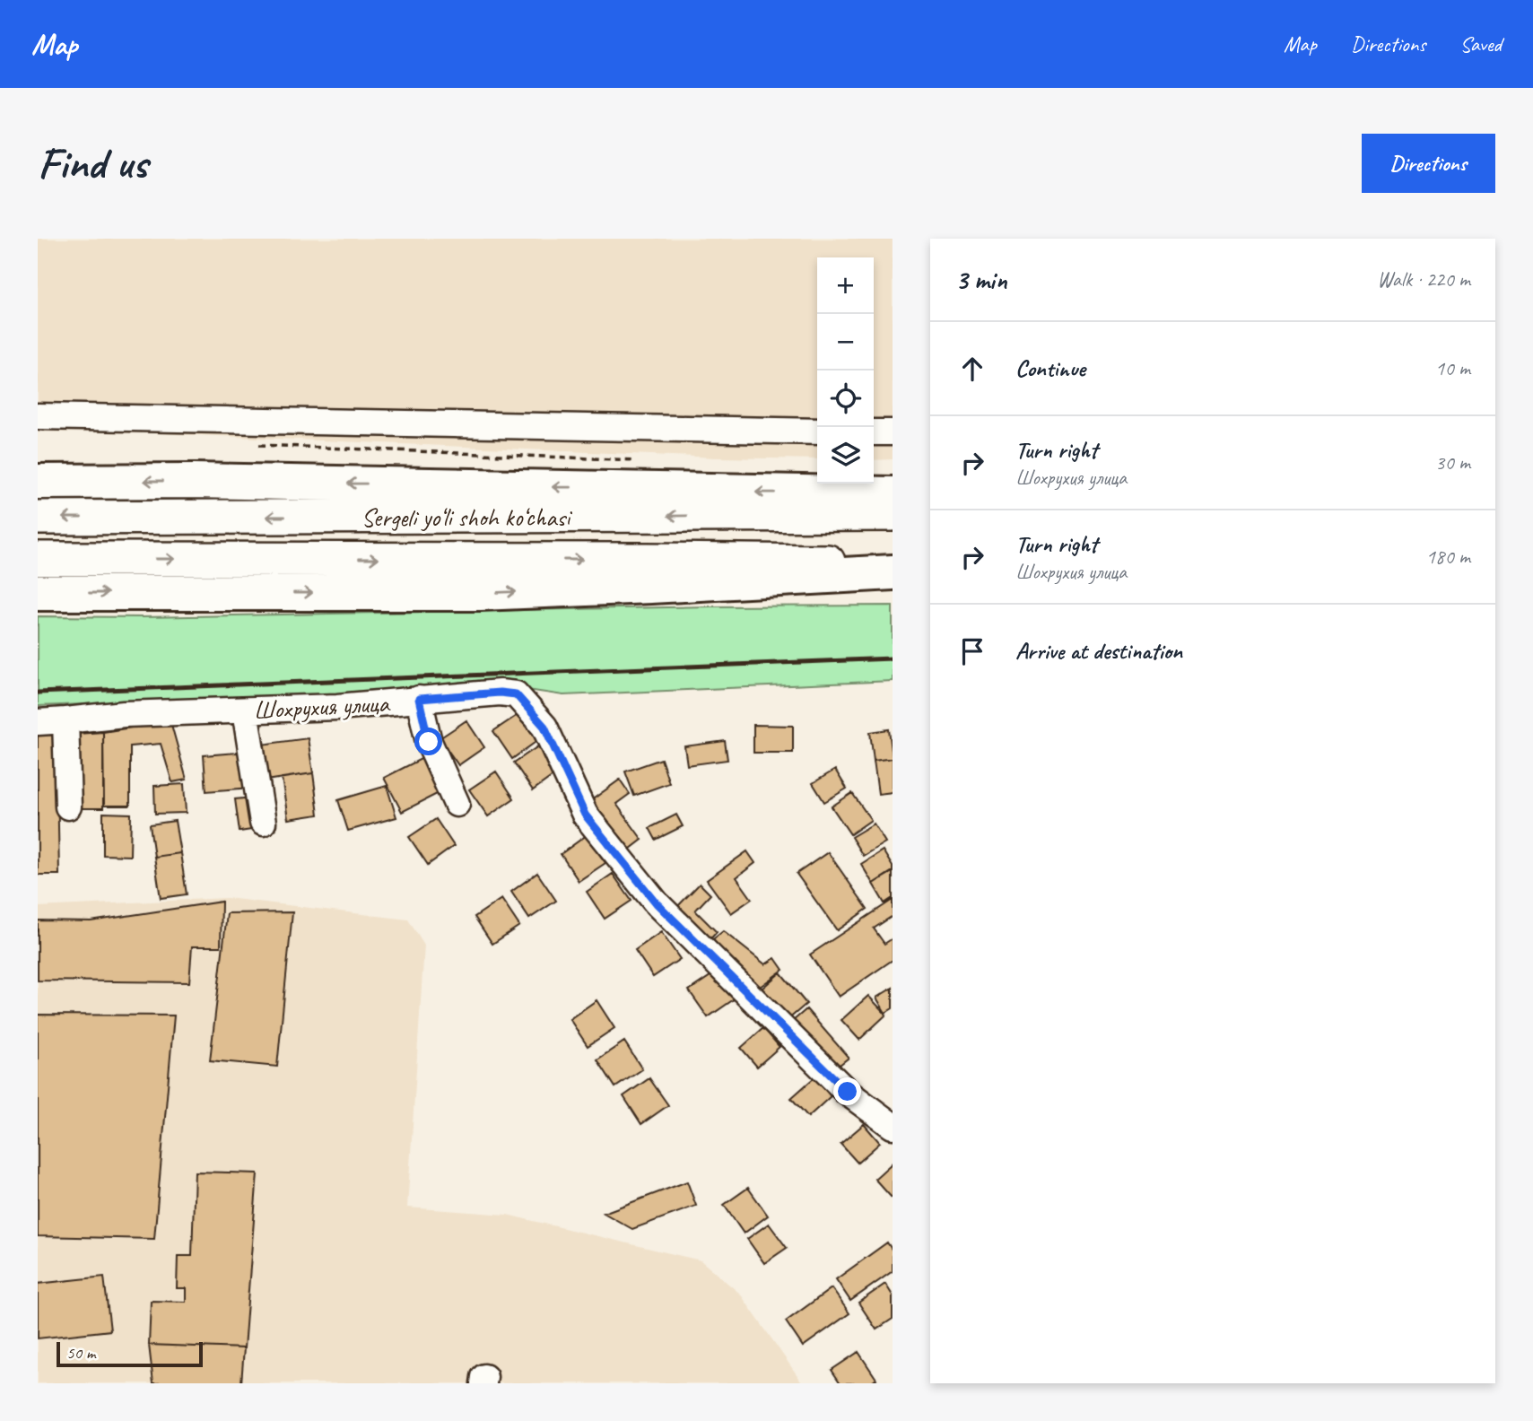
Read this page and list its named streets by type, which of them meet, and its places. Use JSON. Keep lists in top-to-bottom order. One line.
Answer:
{"streets":{"main road":["Sergeli yo‘li shoh ko‘chasi"],"street":["Шохрухия улица"]},"scale_bar":"50 m","page":{"header":"Map","nav":["Map","Directions","Saved"],"buttons":"Directions","title":"Find us","heading":["3 min","Walk · 220 m"],"map_buttons":["+","−"],"list":[["Continue","10 m"],["Turn right","Шохрухия улица","30 m"],["Turn right","Шохрухия улица","180 m"],"Arrive at destination"],"scale":"50 m"}}
